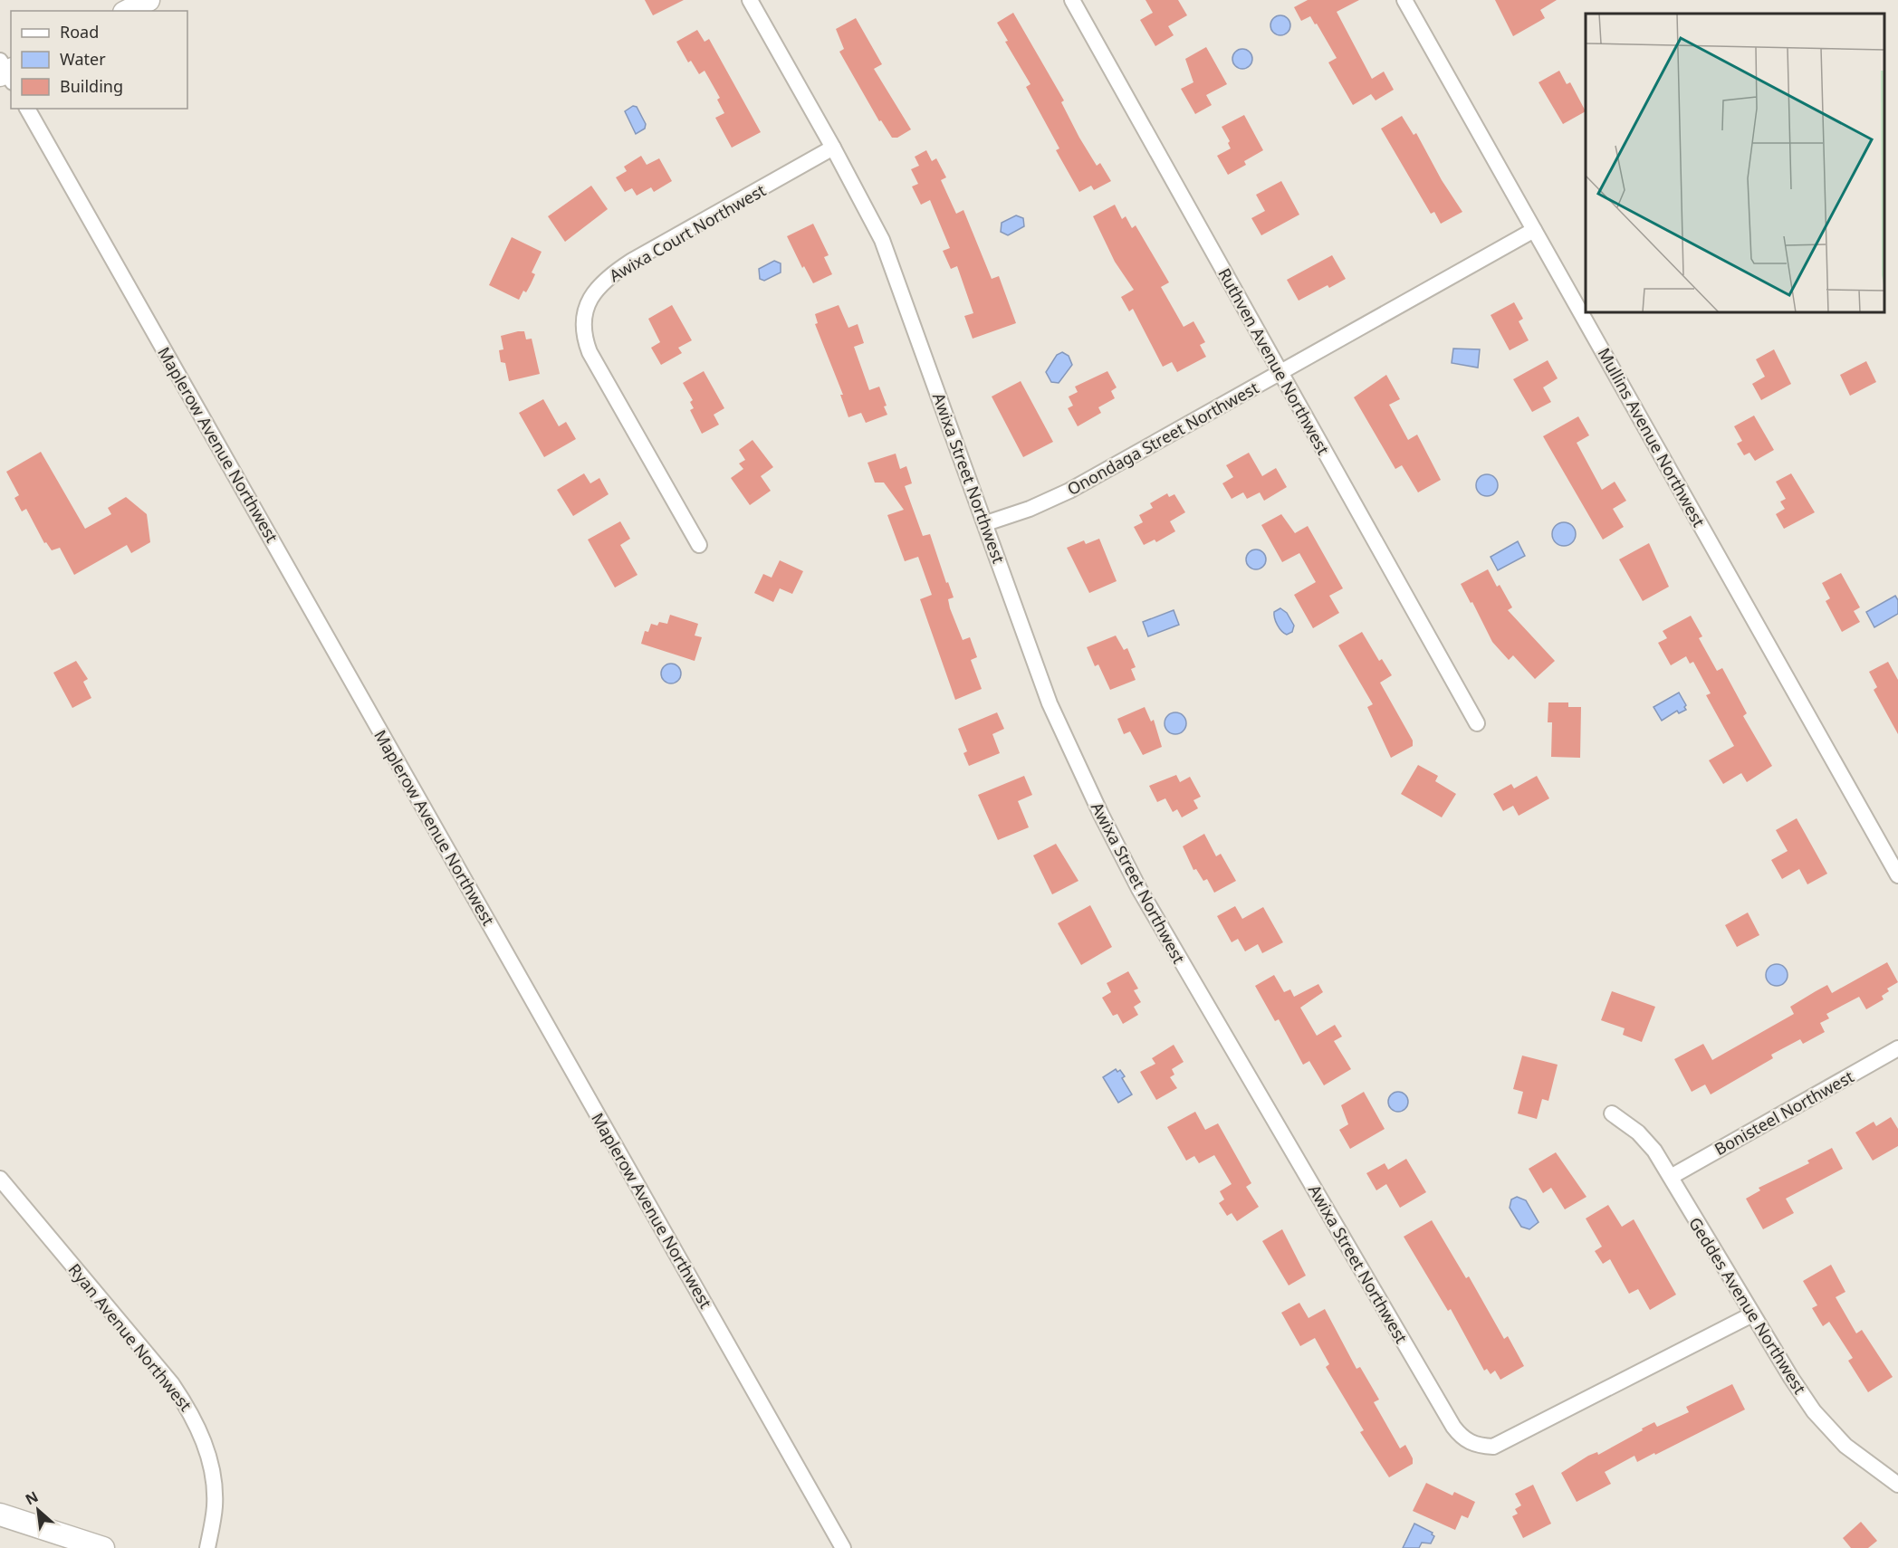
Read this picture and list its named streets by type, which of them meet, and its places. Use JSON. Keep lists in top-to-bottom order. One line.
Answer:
{"streets":{"street":["Awixa Court Northwest","Ruthven Avenue Northwest","Mullins Avenue Northwest","Onondaga Street Northwest","Maplerow Avenue Northwest","Awixa Street Northwest","Bonisteel Northwest","Geddes Avenue Northwest","Ryan Avenue Northwest"]},"crossings":[["Awixa Court Northwest","Awixa Street Northwest"],["Ruthven Avenue Northwest","Onondaga Street Northwest"],["Mullins Avenue Northwest","Onondaga Street Northwest"],["Onondaga Street Northwest","Awixa Street Northwest"],["Awixa Street Northwest","Geddes Avenue Northwest"],["Bonisteel Northwest","Geddes Avenue Northwest"]],"legend":["Road","Water","Building"],"north":"top left"}
